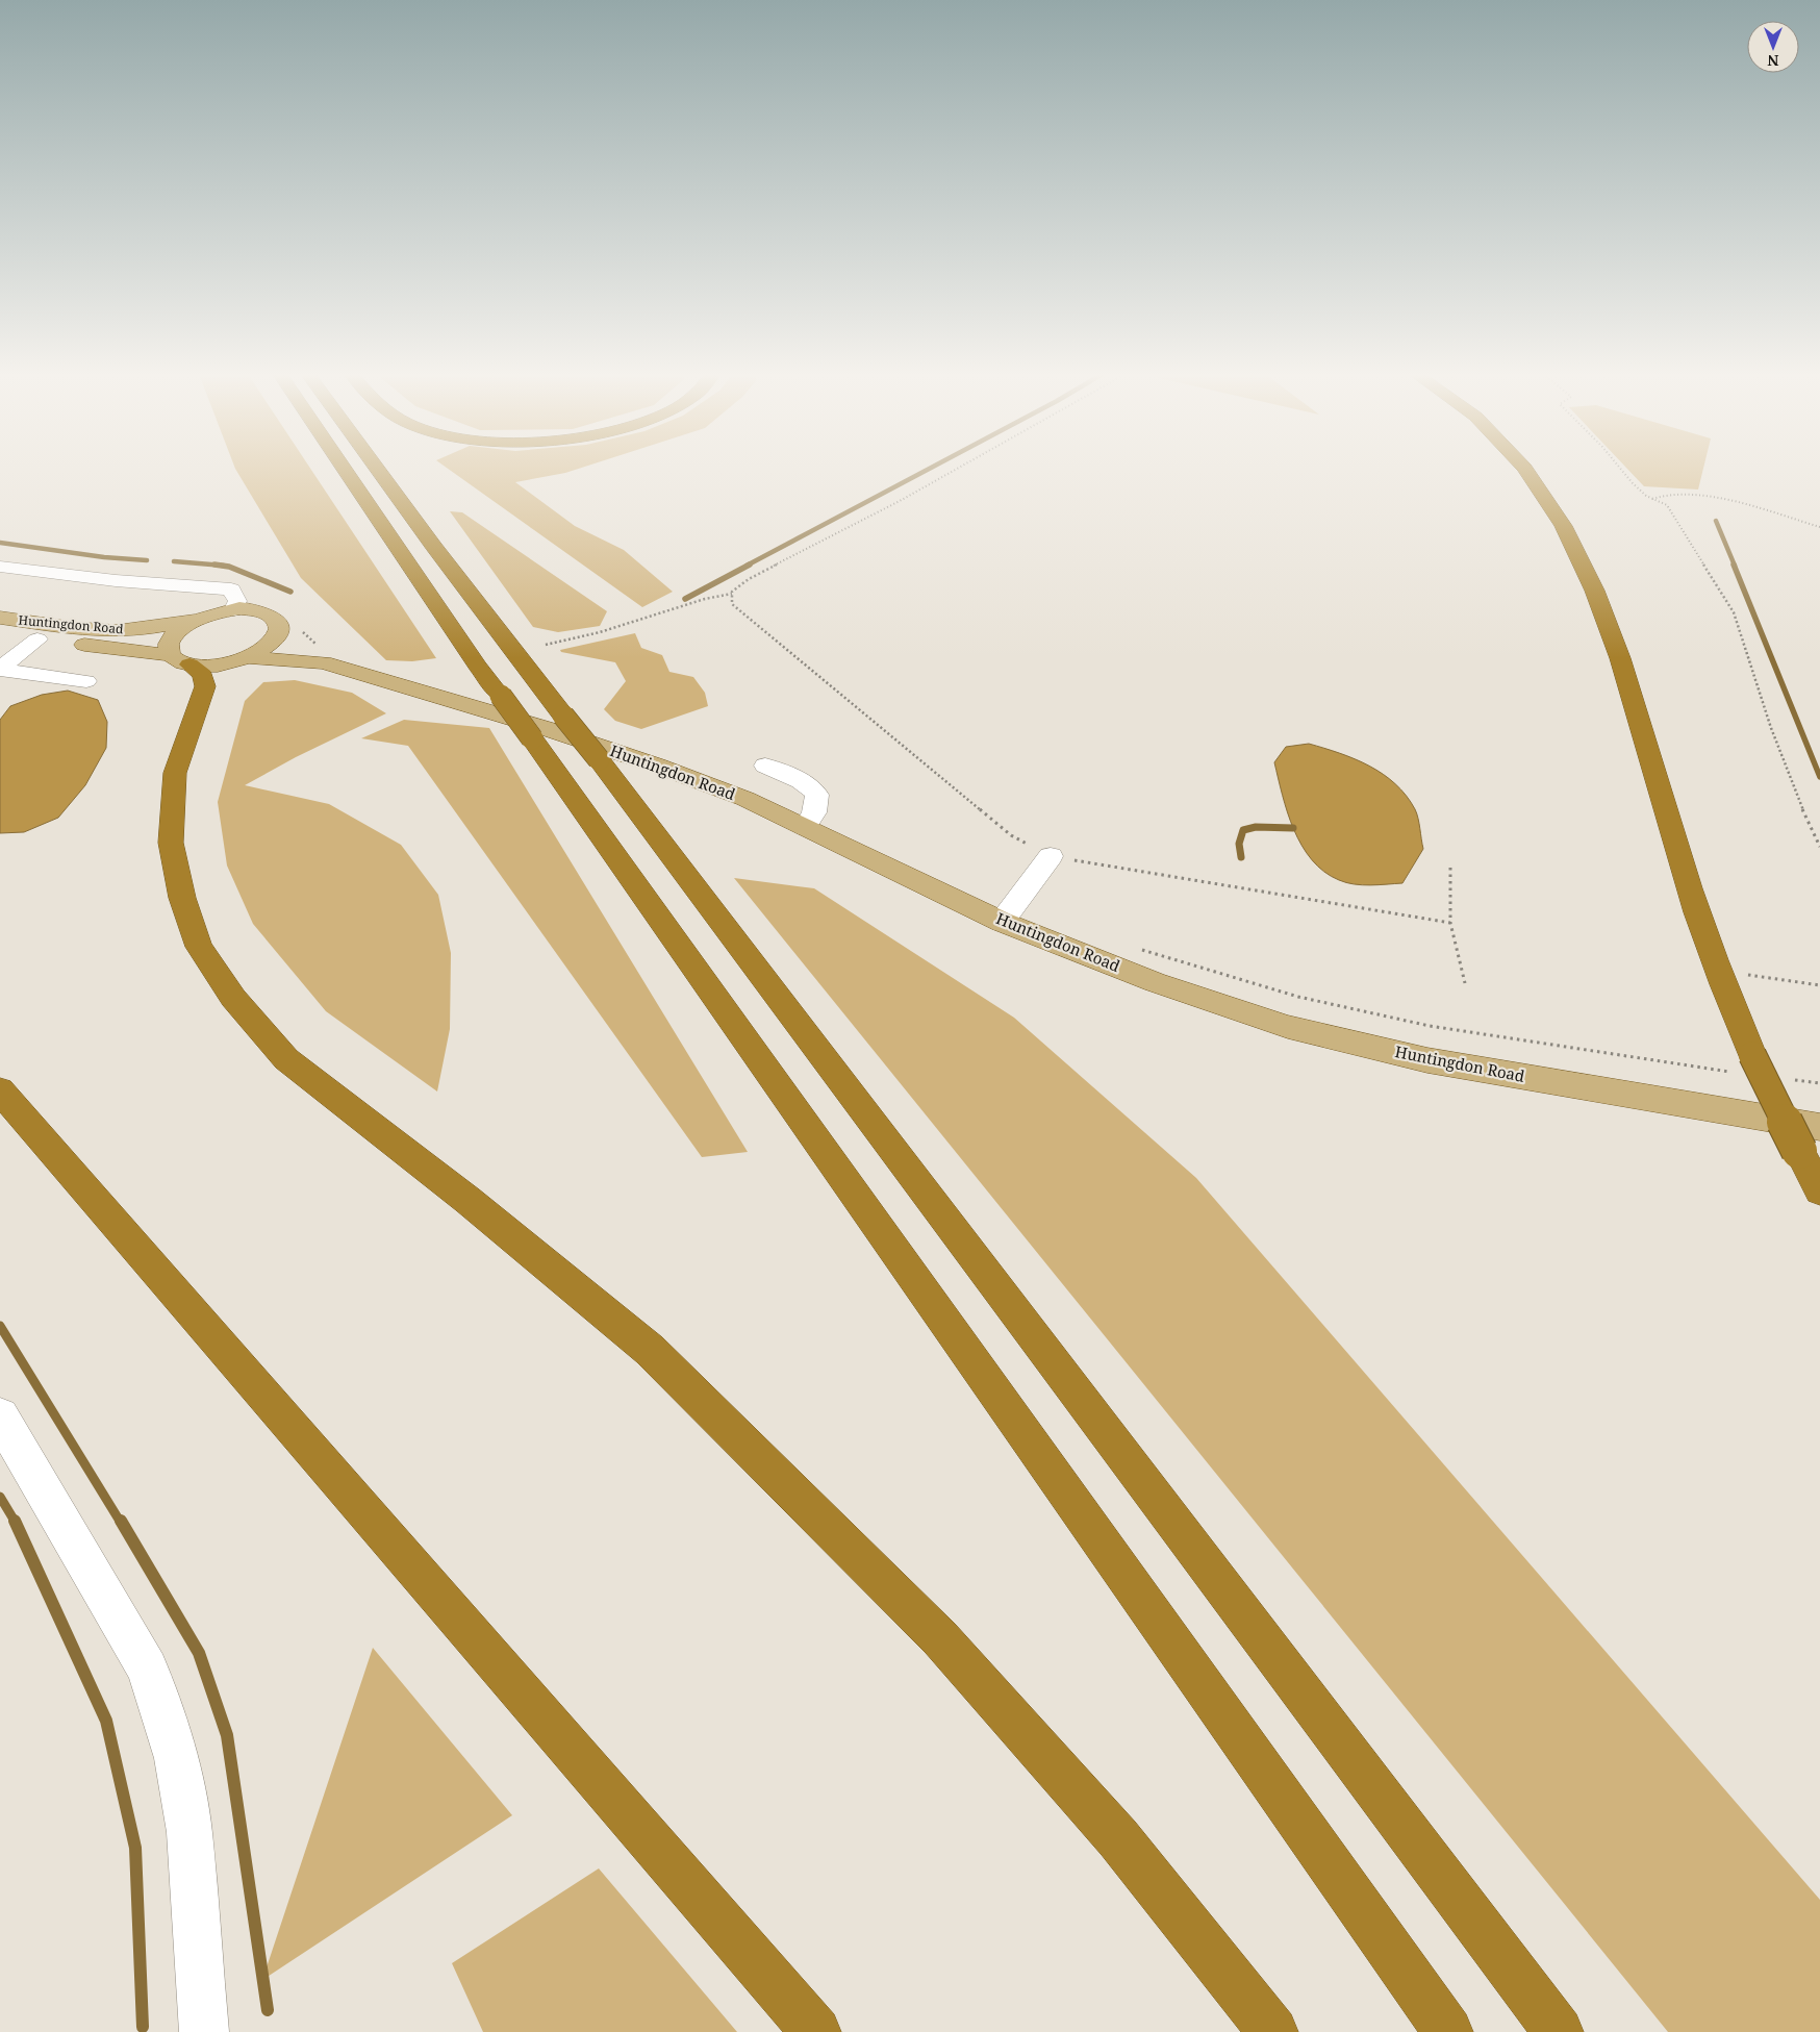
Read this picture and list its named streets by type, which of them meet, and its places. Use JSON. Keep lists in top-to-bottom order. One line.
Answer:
{"streets":{"main road":["Huntingdon Road"]},"north":"bottom"}
